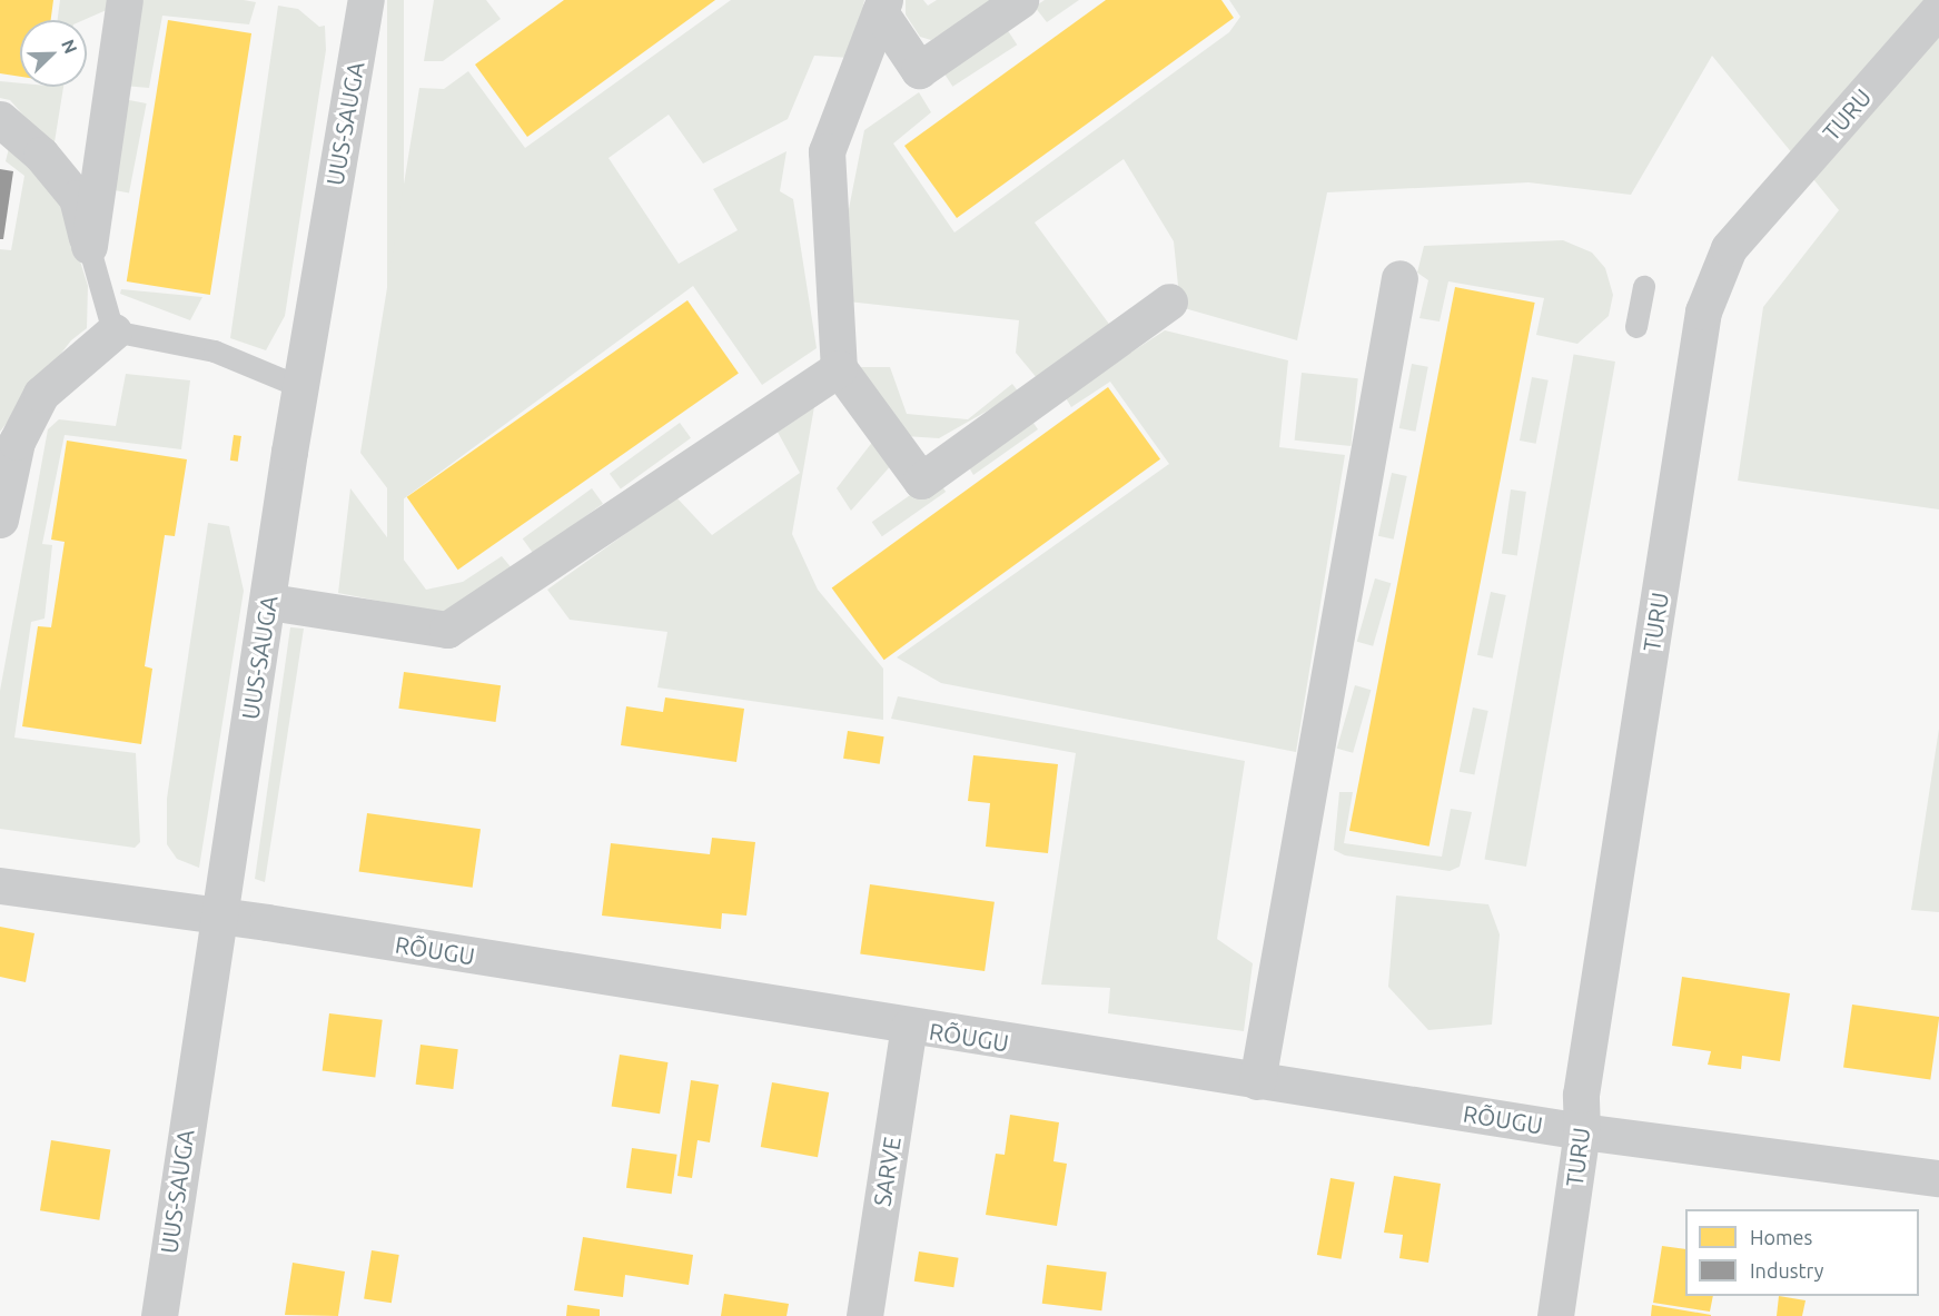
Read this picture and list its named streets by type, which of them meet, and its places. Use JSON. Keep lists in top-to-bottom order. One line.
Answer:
{"streets":{"street":["TURU","UUS-SAUGA","RÕUGU","SARVE"]},"crossings":[["TURU","RÕUGU"],["UUS-SAUGA","RÕUGU"],["RÕUGU","SARVE"]],"legend":["Homes","Industry"],"north":"top right"}
